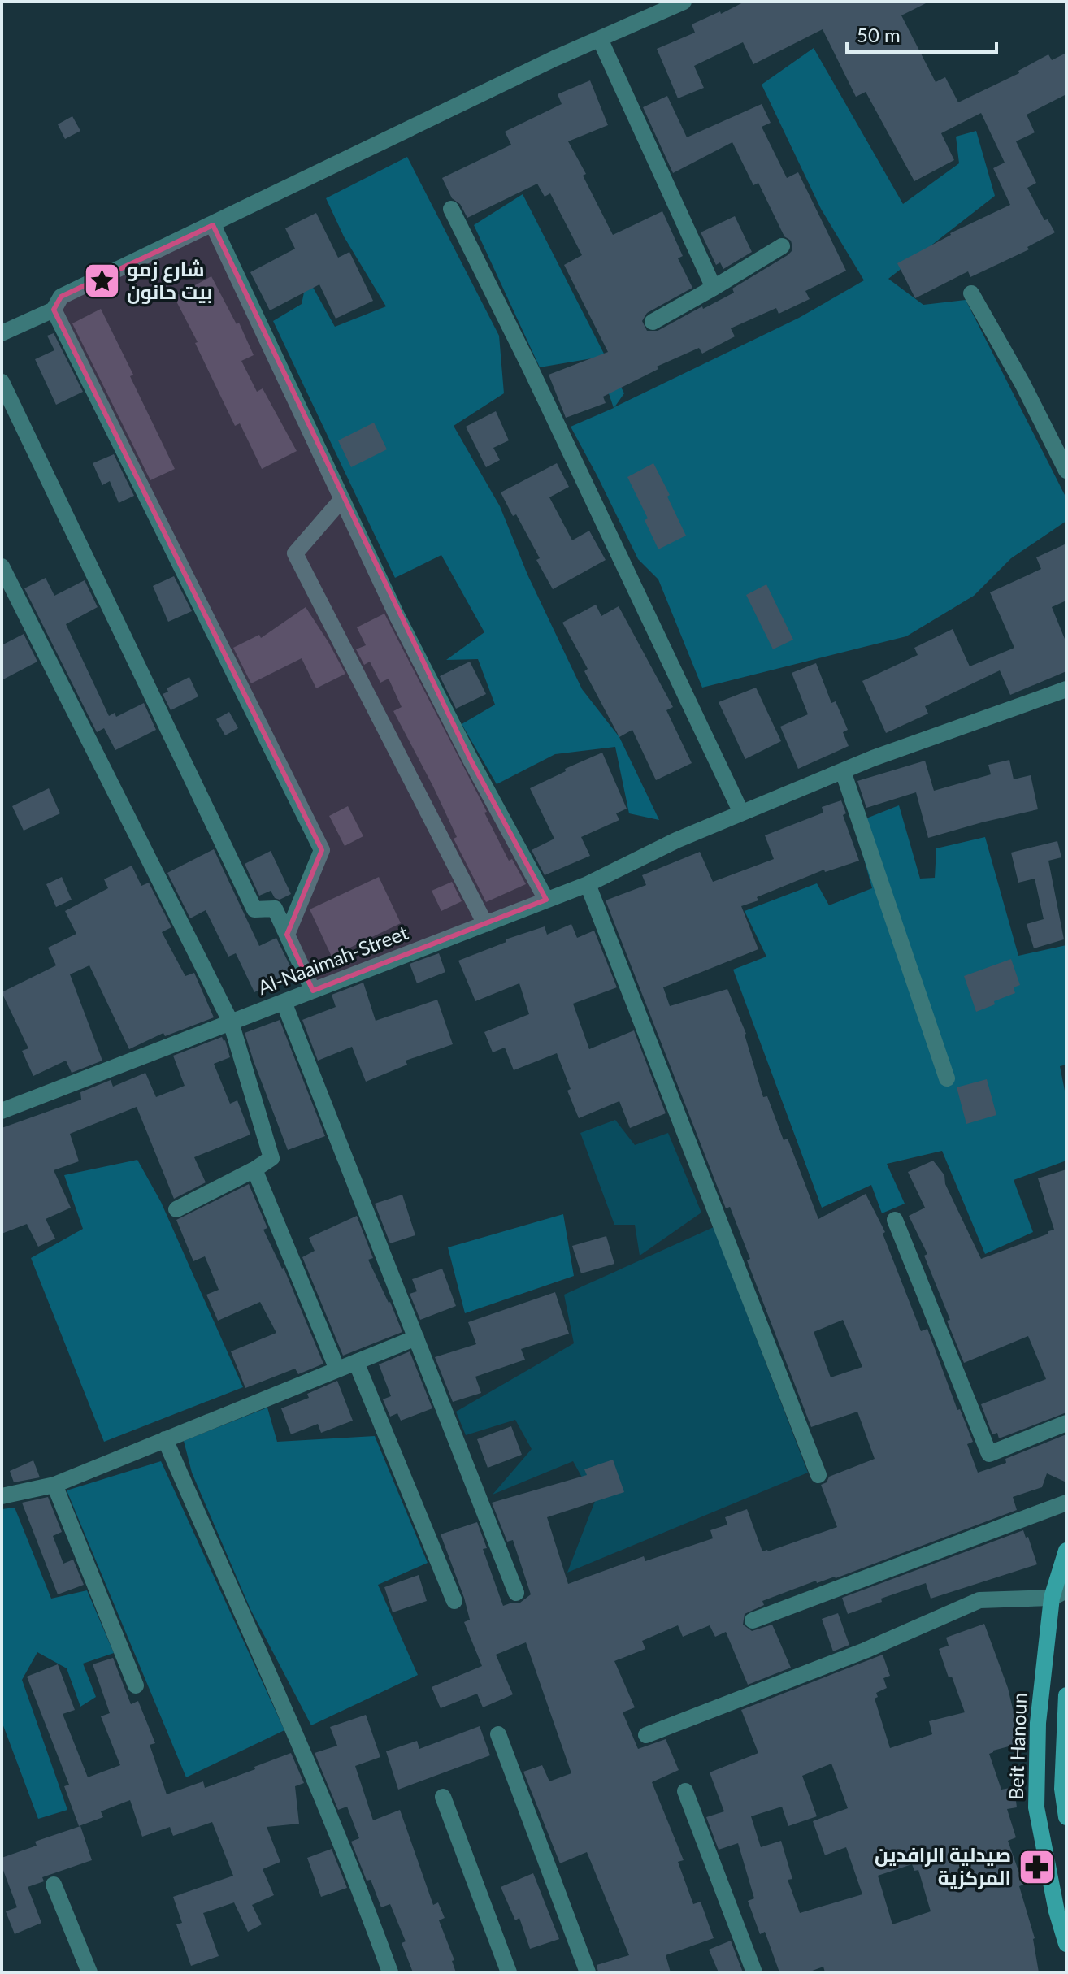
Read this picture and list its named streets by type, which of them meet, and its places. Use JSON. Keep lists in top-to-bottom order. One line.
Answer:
{"streets":{"main road":["Beit Hanoun"],"street":["Al-Naaimah-Street"]},"places":{"place":["شارع زمو بيت حانون"],"pharmacy":["صيدلية الرافدين المركزية"]},"scale_bar":"50 m"}
